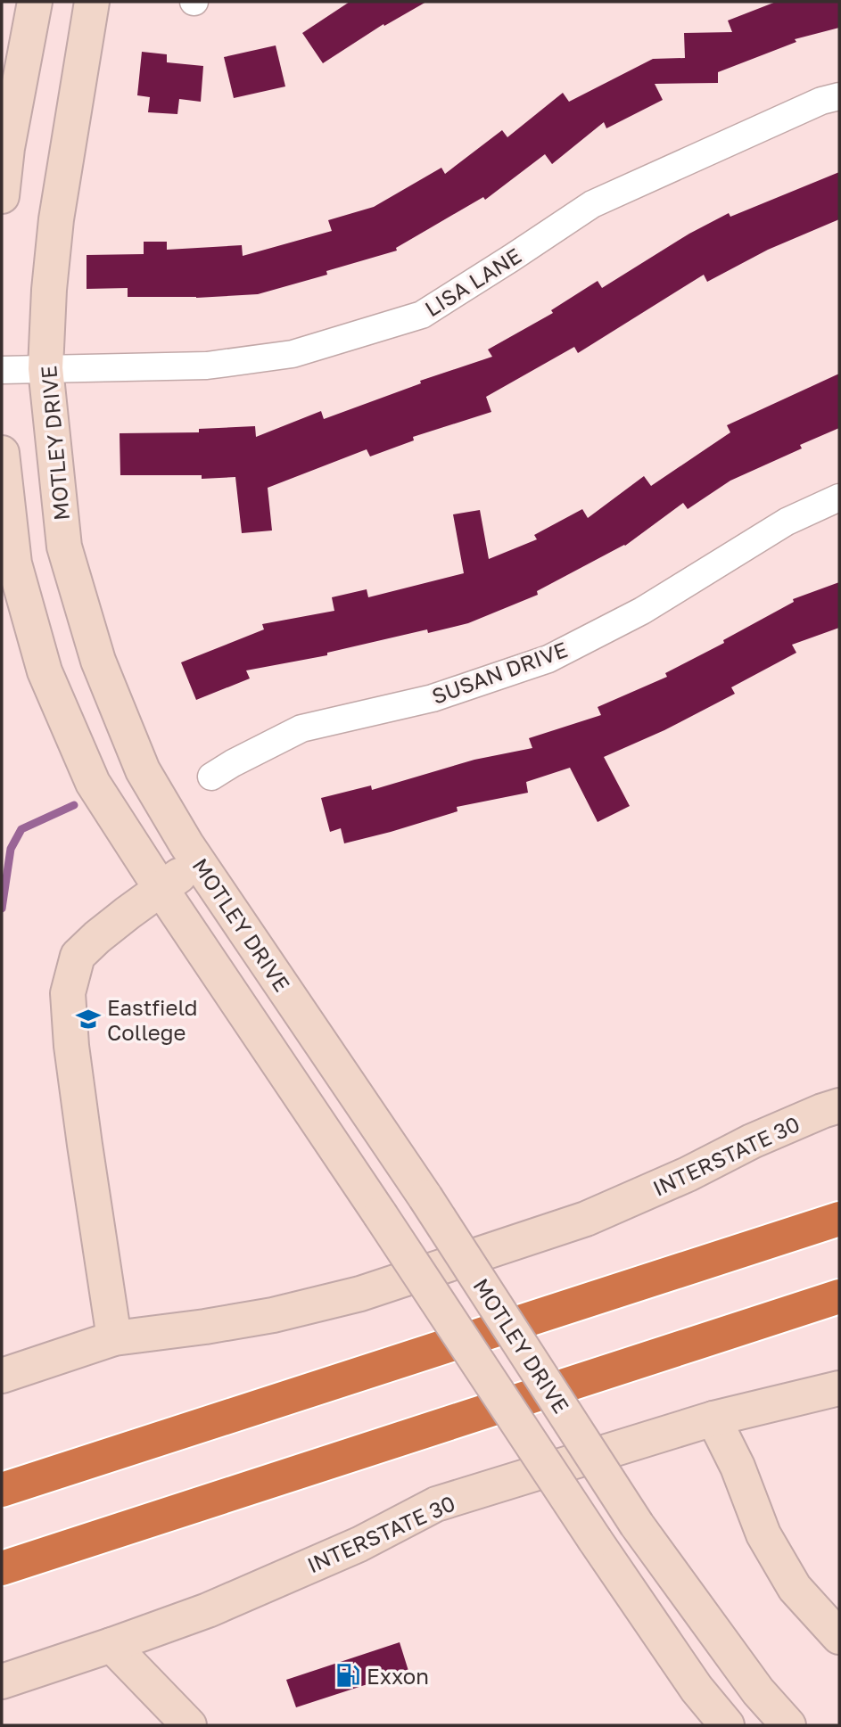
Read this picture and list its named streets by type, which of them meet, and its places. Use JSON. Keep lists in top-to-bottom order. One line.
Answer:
{"streets":{"main road":["MOTLEY DRIVE","INTERSTATE 30"],"street":["LISA LANE","SUSAN DRIVE"]},"crossings":[["LISA LANE","MOTLEY DRIVE"]],"places":{"school or university":["Eastfield College"],"fuel station":["Exxon"]}}
